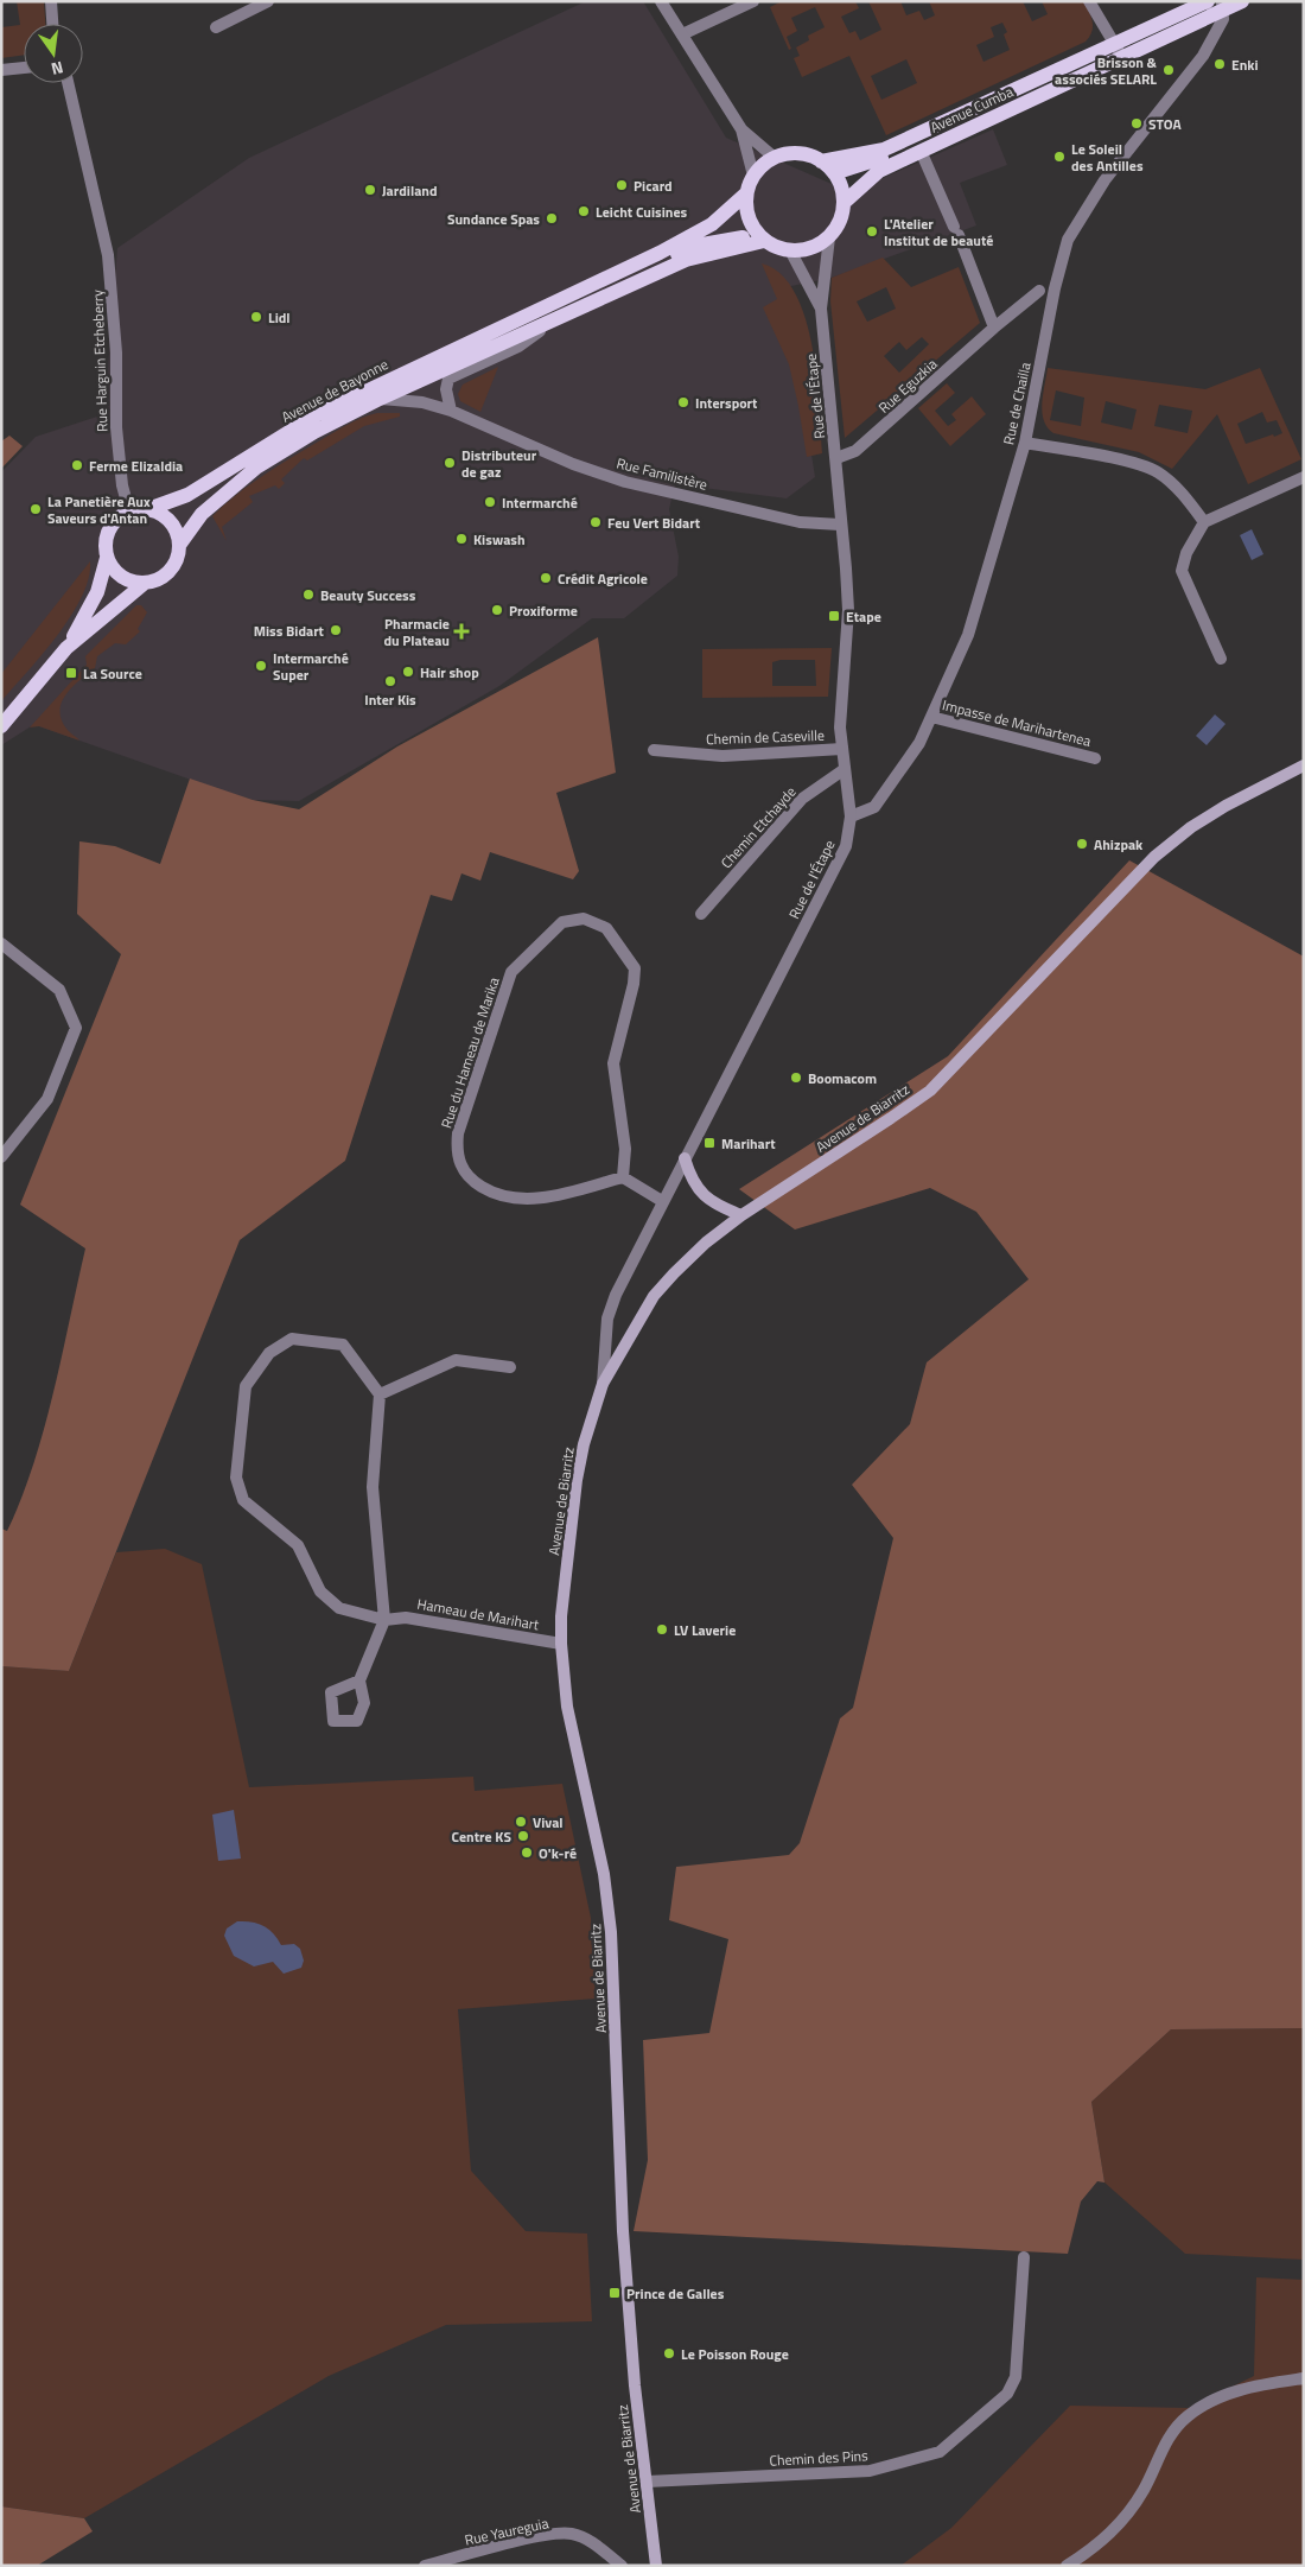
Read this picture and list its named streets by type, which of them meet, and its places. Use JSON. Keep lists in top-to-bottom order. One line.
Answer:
{"streets":{"main road":["Avenue Cumba","Avenue de Bayonne","Avenue de Biarritz"],"street":["Rue Harguin Etcheberry","Rue Eguzkia","Rue de l'Étape","Rue de Chailla","Rue Familistère","Impasse de Marihartenea","Chemin de Caseville","Chemin Etchayde","Rue du Hameau de Marika","Hameau de Marihart","Chemin des Pins","Rue Yaureguia"]},"crossings":[["Avenue Cumba","Avenue de Bayonne"],["Avenue Cumba","Rue de Chailla"],["Rue Harguin Etcheberry","Avenue de Bayonne"],["Rue Eguzkia","Rue de l'Étape"],["Avenue de Bayonne","Rue Familistère"],["Rue de l'Étape","Rue de Chailla"],["Rue de l'Étape","Rue Familistère"],["Rue de l'Étape","Chemin de Caseville"],["Rue de l'Étape","Chemin Etchayde"],["Rue de l'Étape","Avenue de Biarritz"],["Rue de Chailla","Impasse de Marihartenea"],["Avenue de Biarritz","Hameau de Marihart"],["Avenue de Biarritz","Chemin des Pins"]],"places":{"other":["Enki","Brisson & associés SELARL","STOA","Le Soleil des Antilles","Picard","Jardiland","Leicht Cuisines","Sundance Spas","L'Atelier Institut de beauté","Lidl","Intersport","Distributeur de gaz","Ferme Elizaldia","Intermarché","La Panetière Aux Saveurs d'Antan","Feu Vert Bidart","Kiswash","Crédit Agricole","Beauty Success","Proxiforme","Miss Bidart","Intermarché Super","Hair shop","Inter Kis","Ahizpak","Boomacom","LV Laverie","Vival","Centre KS","O'k-ré","Le Poisson Rouge"],"transit":["Etape","La Source","Marihart","Prince de Galles"],"health":["Pharmacie du Plateau"]},"north":"bottom"}
